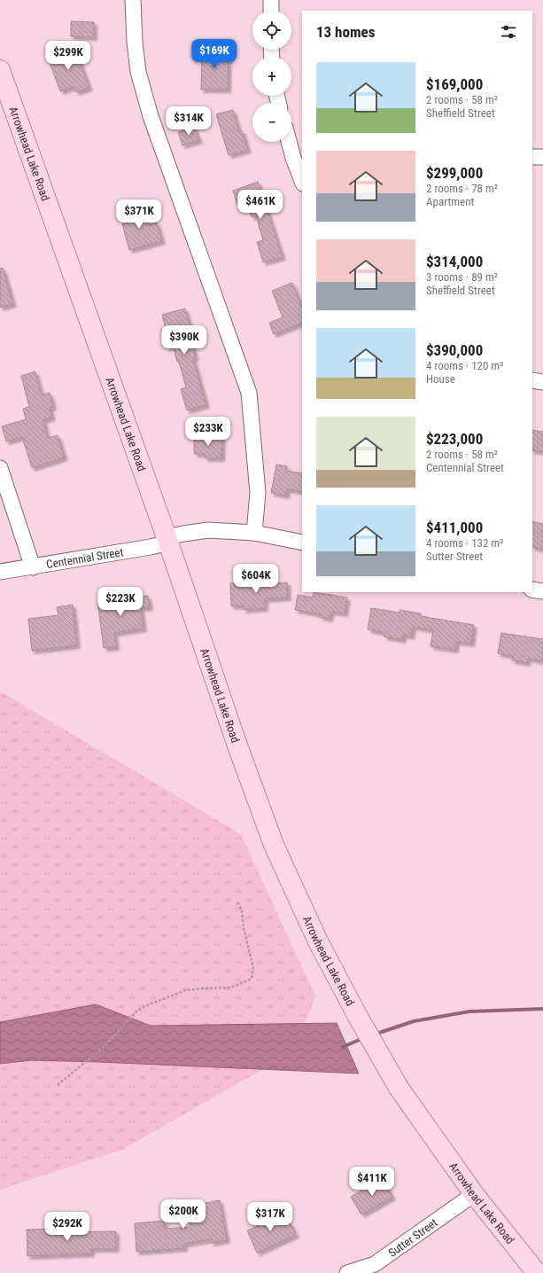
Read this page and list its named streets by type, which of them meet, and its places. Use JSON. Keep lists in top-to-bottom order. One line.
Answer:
{"streets":{"main road":["Arrowhead Lake Road"],"street":["Centennial Street","Sutter Street"]},"crossings":[["Arrowhead Lake Road","Centennial Street"],["Arrowhead Lake Road","Sutter Street"]],"page":{"map_buttons":["+","−"],"heading":"13 homes","price":["$169K","$299K","$314K","$461K","$371K","$390K","$233K","$604K","$223K","$411K","$200K","$317K","$292K"],"list":[{"name":"$169,000","note":"2 rooms · 58 m² · Sheffield Street"},{"name":"$299,000","note":"2 rooms · 78 m² · Apartment"},{"name":"$314,000","note":"3 rooms · 89 m² · Sheffield Street"},{"name":"$390,000","note":"4 rooms · 120 m² · House"},{"name":"$223,000","note":"2 rooms · 58 m² · Centennial Street"},{"name":"$411,000","note":"4 rooms · 132 m² · Sutter Street"}]}}
